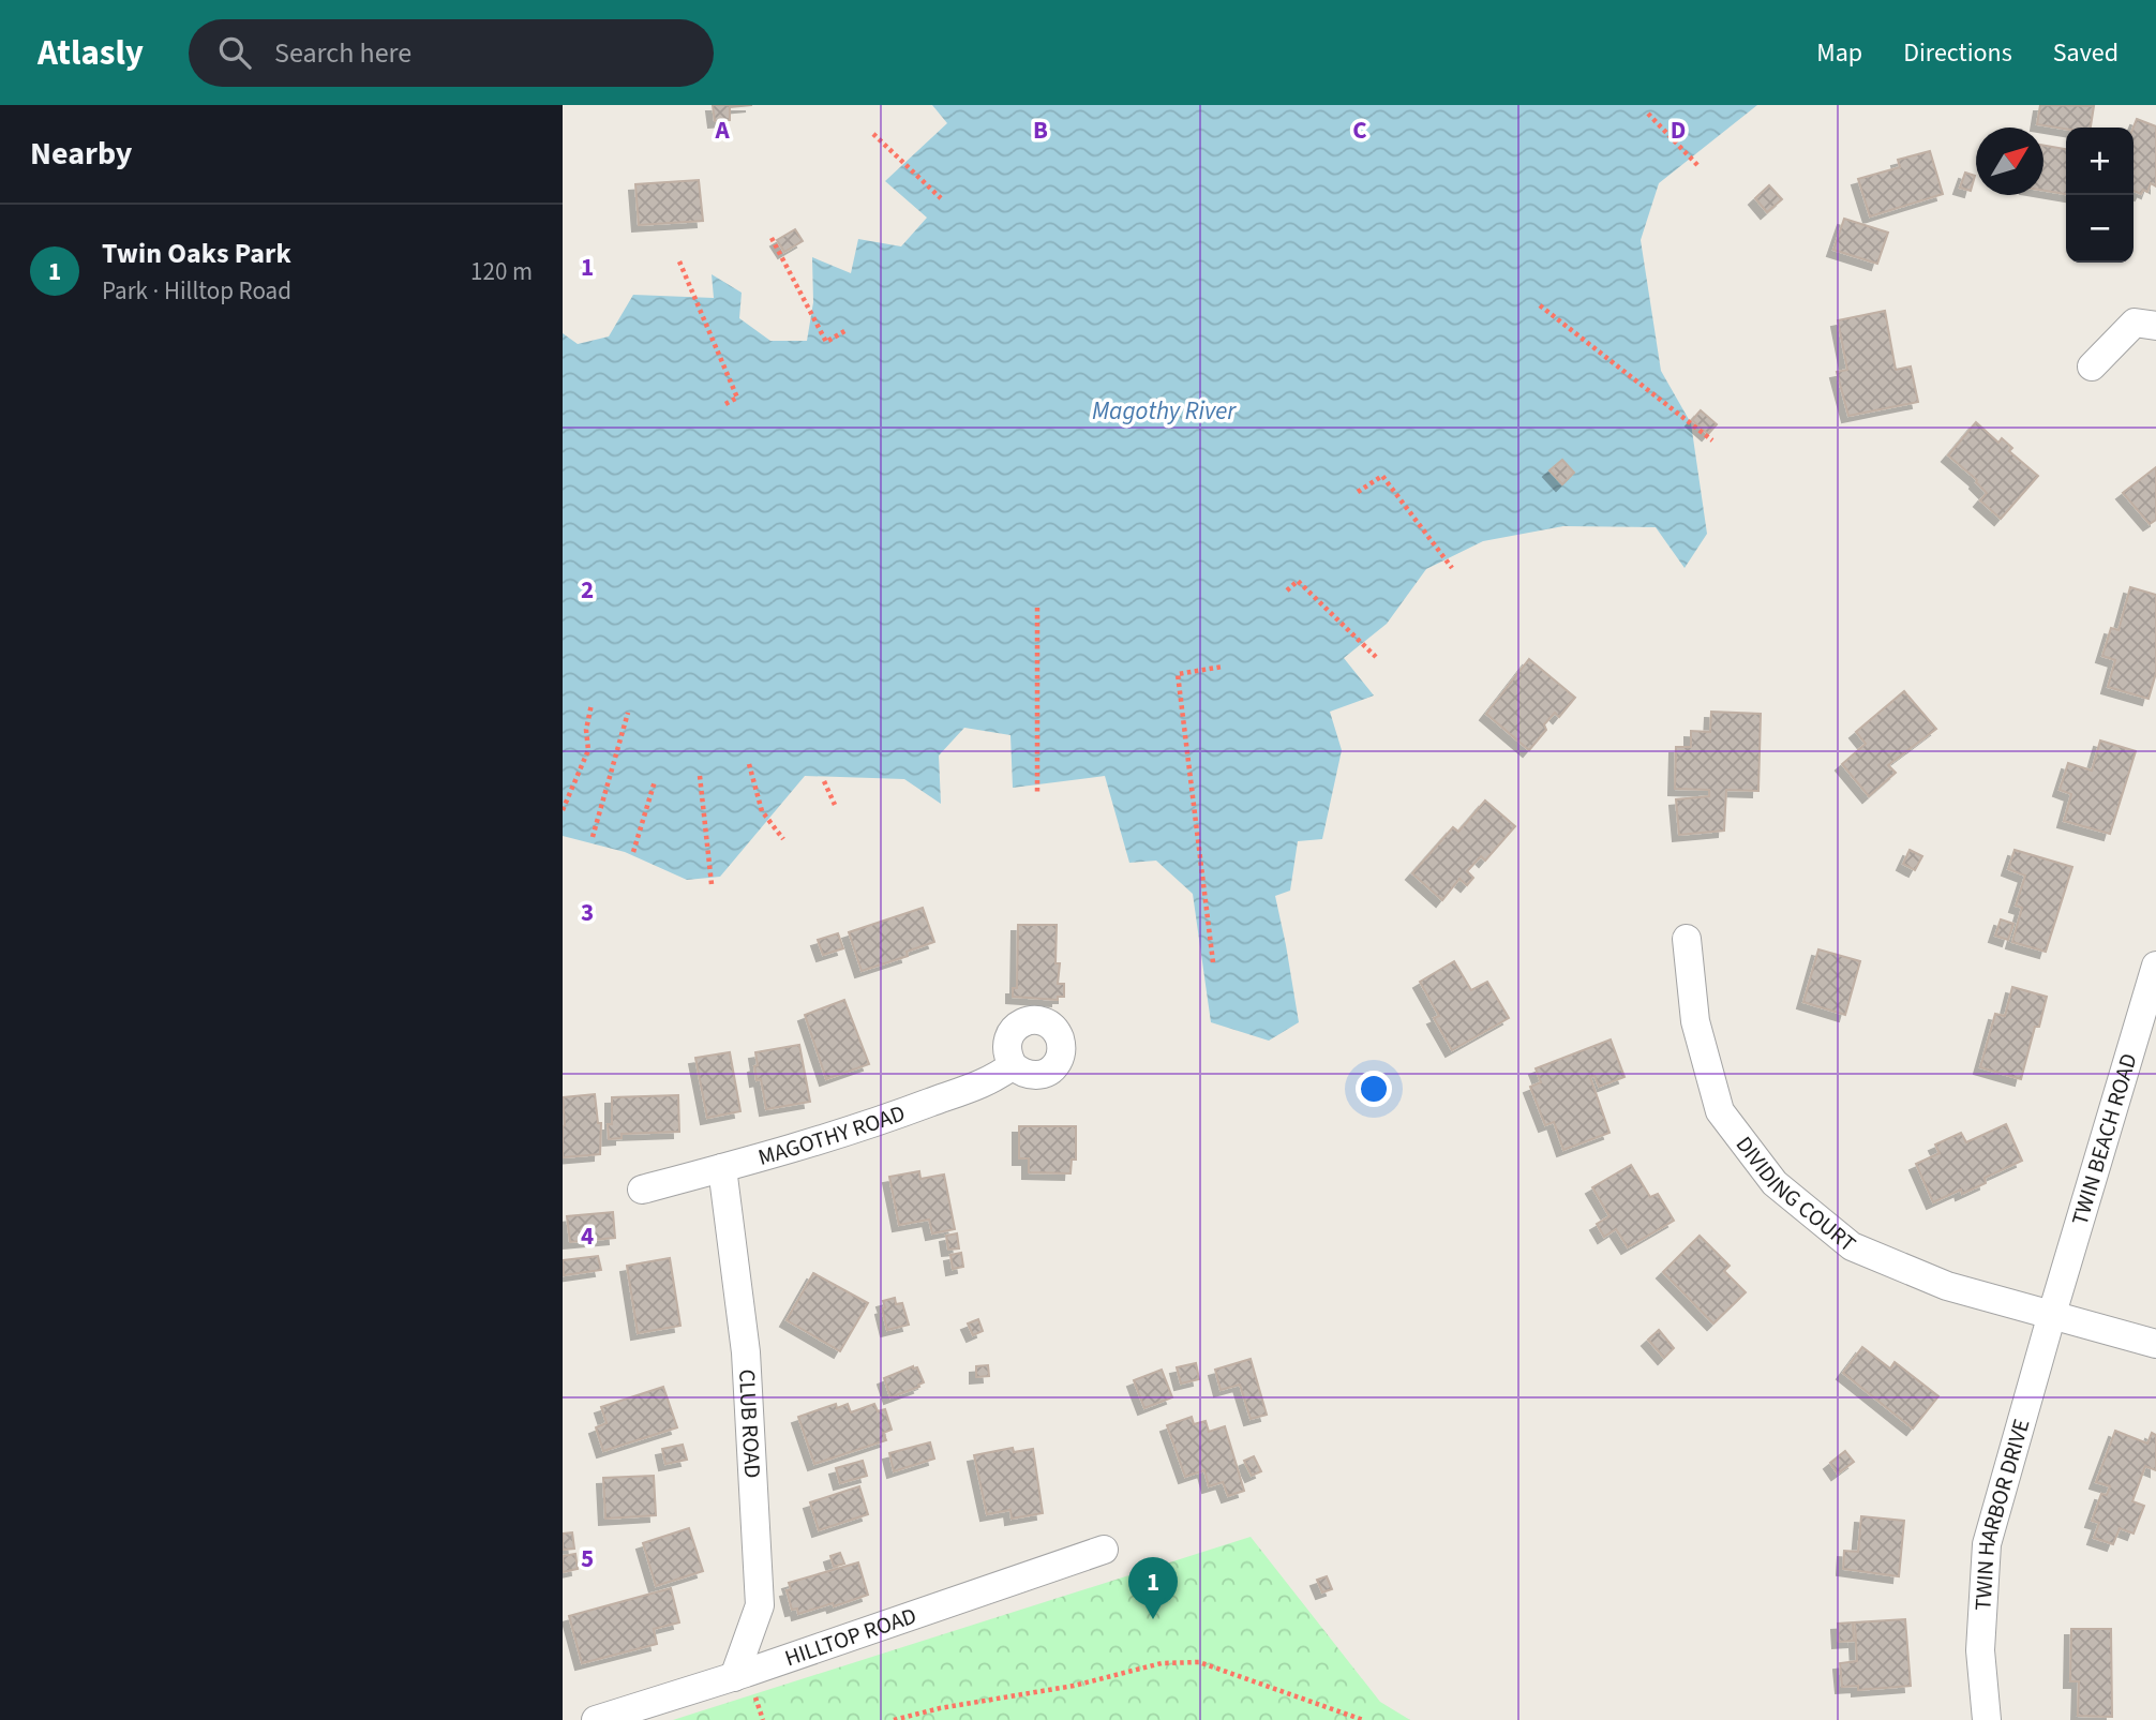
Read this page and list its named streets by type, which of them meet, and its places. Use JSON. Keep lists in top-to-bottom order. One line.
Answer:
{"streets":{"street":["MAGOTHY ROAD","TWIN BEACH ROAD","DIVIDING COURT","CLUB ROAD","TWIN HARBOR DRIVE","HILLTOP ROAD"]},"crossings":[["MAGOTHY ROAD","CLUB ROAD"],["TWIN BEACH ROAD","DIVIDING COURT"],["TWIN BEACH ROAD","TWIN HARBOR DRIVE"],["DIVIDING COURT","TWIN HARBOR DRIVE"],["CLUB ROAD","HILLTOP ROAD"]],"water":["Magothy River"],"north":"top right","page":{"header":"Atlasly","search":"Search here","nav":["Map","Directions","Saved"],"heading":"Nearby","map_buttons":["+","−"],"list":[{"mark":"1","name":"Twin Oaks Park","note":"Park · Hilltop Road","value":"120 m"}],"pins":"1"},"grid":{"columns":["A","B","C","D"],"rows":["1","2","3","4","5"]}}
